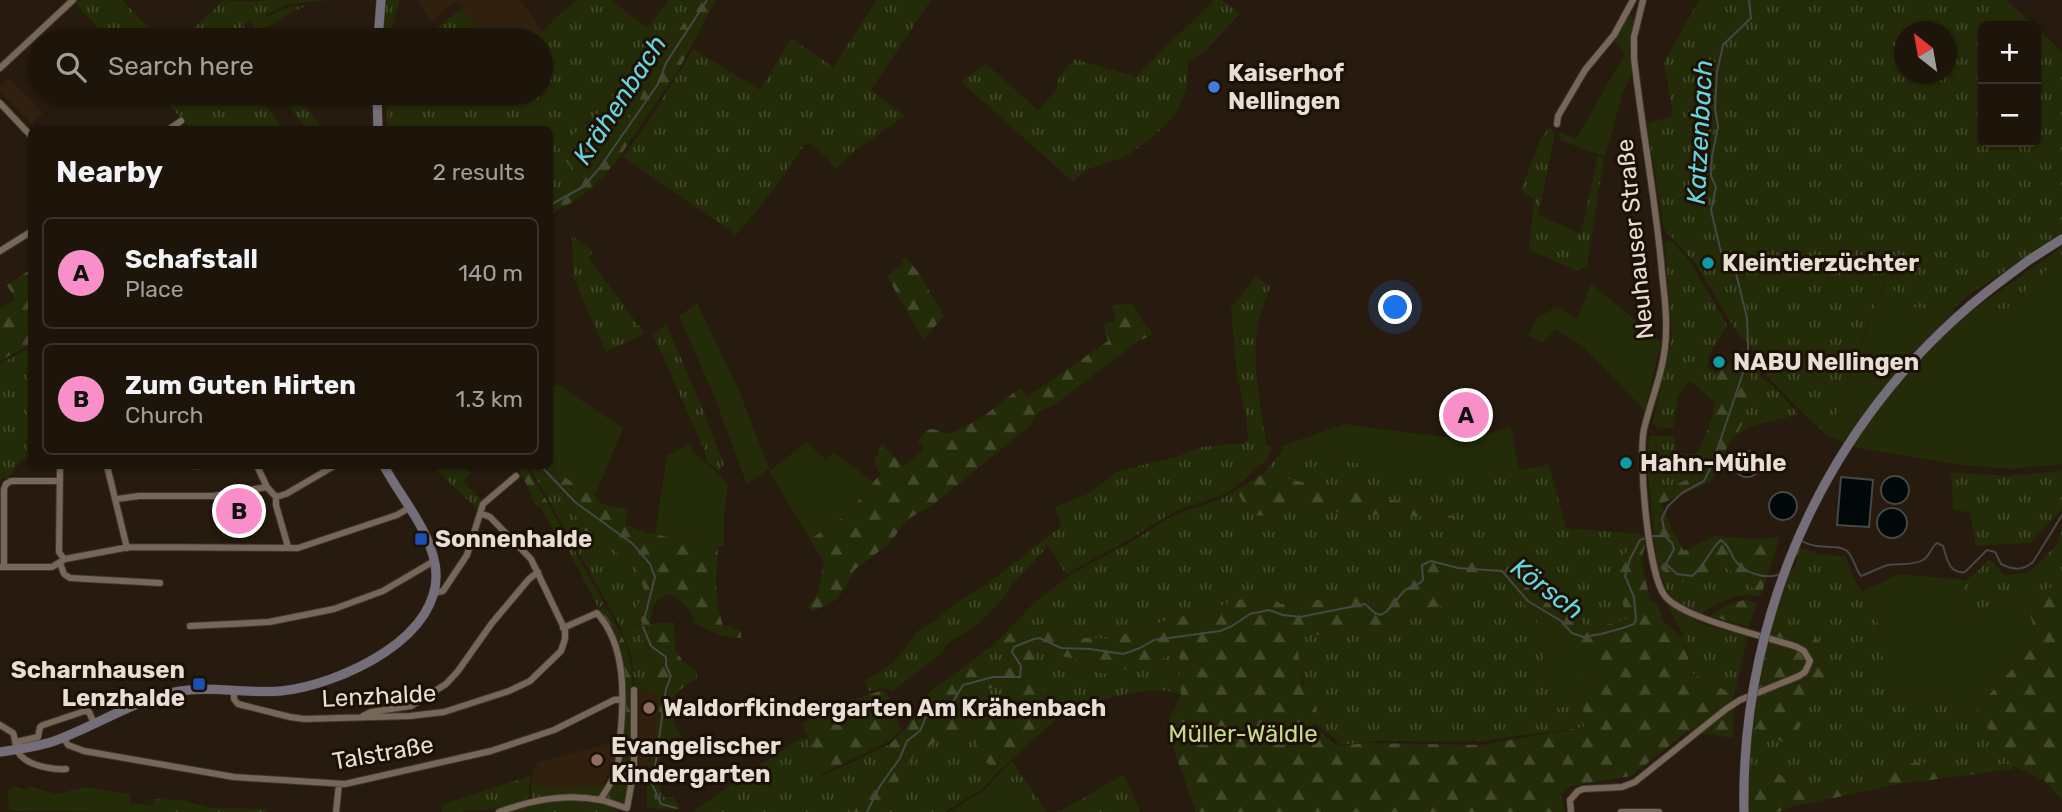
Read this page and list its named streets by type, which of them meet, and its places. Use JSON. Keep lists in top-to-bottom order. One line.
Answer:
{"streets":{"street":["Neuhauser Straße","Lenzhalde","Talstraße"]},"water":["Krähenbach","Katzenbach","Körsch"],"parks":["Müller-Wäldle"],"places":{"other":["Kaiserhof Nellingen","Kleintierzüchter","NABU Nellingen","Hahn-Mühle","Waldorfkindergarten Am Krähenbach","Evangelischer Kindergarten"],"transit":["Sonnenhalde","Scharnhausen Lenzhalde"]},"north":"top left","page":{"map_buttons":["+","−"],"search":"Search here","heading":["Nearby","2 results"],"list":[{"mark":"A","name":"Schafstall","note":"Place","value":"140 m"},{"mark":"B","name":"Zum Guten Hirten","note":"Church","value":"1.3 km"}],"pins":["A","B"]}}
